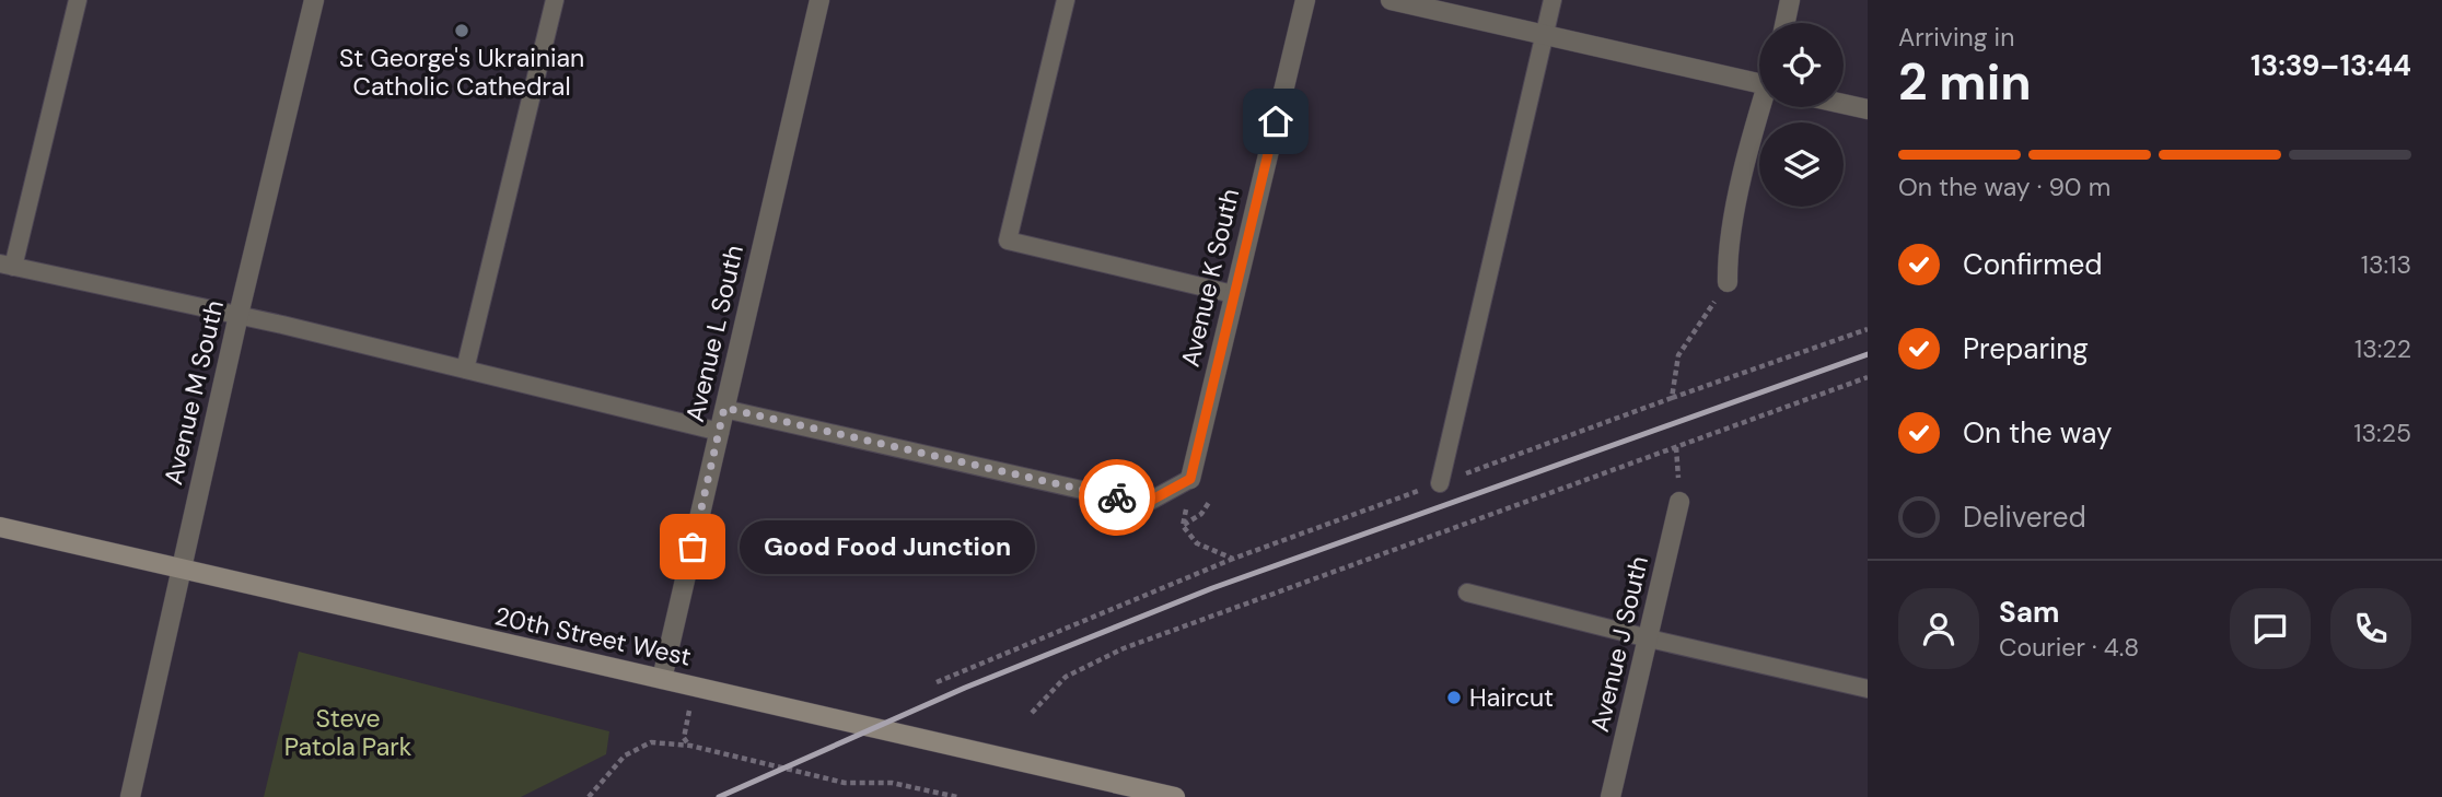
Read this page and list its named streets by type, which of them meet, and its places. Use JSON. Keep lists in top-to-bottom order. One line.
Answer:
{"streets":{"main road":["20th Street West"],"street":["Avenue K South","Avenue L South","Avenue M South","Avenue J South"]},"crossings":[["Avenue L South","20th Street West"],["Avenue M South","20th Street West"]],"parks":["Steve Patola Park"],"places":["St George's Ukrainian Catholic Cathedral","Good Food Junction","Haircut"],"page":{"heading":["2 min","Arriving in","13:39–13:44"],"panel":["Sam","Courier · 4.8"],"bar":"On the way · 90 m","list":[["Confirmed","13:13"],["Preparing","13:22"],["On the way","13:25"],"Delivered"],"bubble":"Good Food Junction"}}
